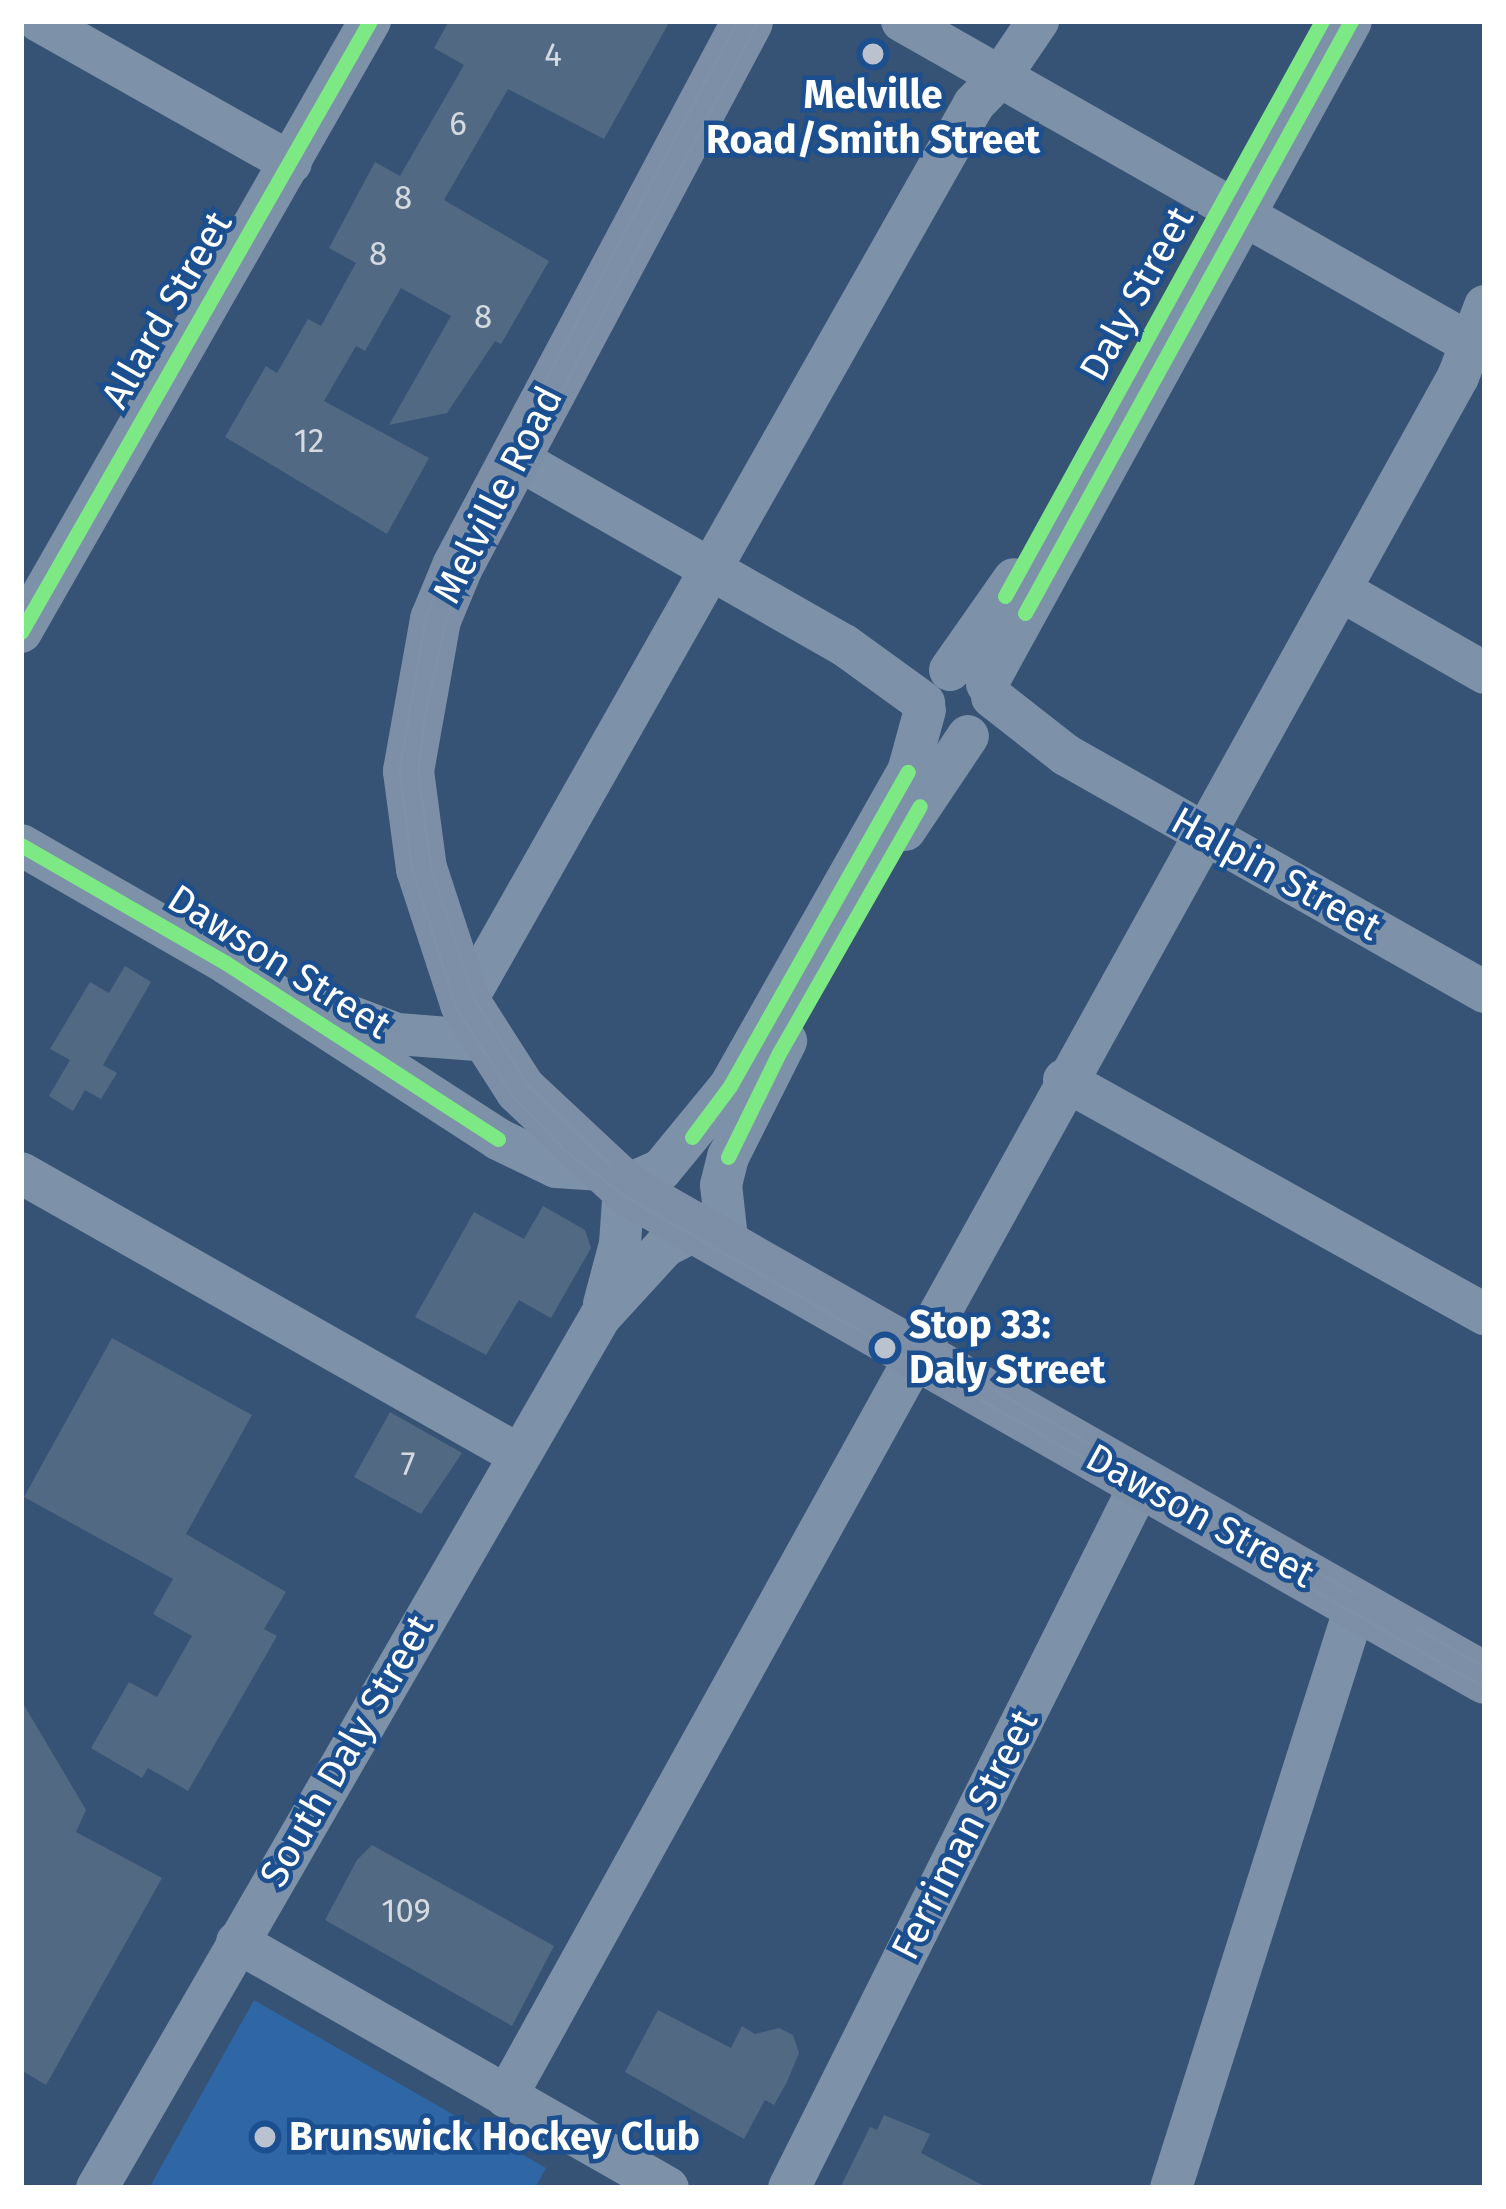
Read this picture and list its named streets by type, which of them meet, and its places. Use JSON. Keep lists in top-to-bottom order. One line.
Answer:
{"streets":{"main road":["Melville Road","Dawson Street"],"street":["Daly Street","Allard Street","Halpin Street","South Daly Street","Ferriman Street"]},"crossings":[["Daly Street","Melville Road"],["Daly Street","Halpin Street"],["Daly Street","Dawson Street"],["Daly Street","South Daly Street"],["Melville Road","Halpin Street"],["Melville Road","Dawson Street"],["Melville Road","South Daly Street"],["Dawson Street","South Daly Street"],["Dawson Street","Ferriman Street"]],"places":["Melville Road/Smith Street","Stop 33: Daly Street","Brunswick Hockey Club"],"house_numbers":["4","6","8","8","8","12","7","109"]}
